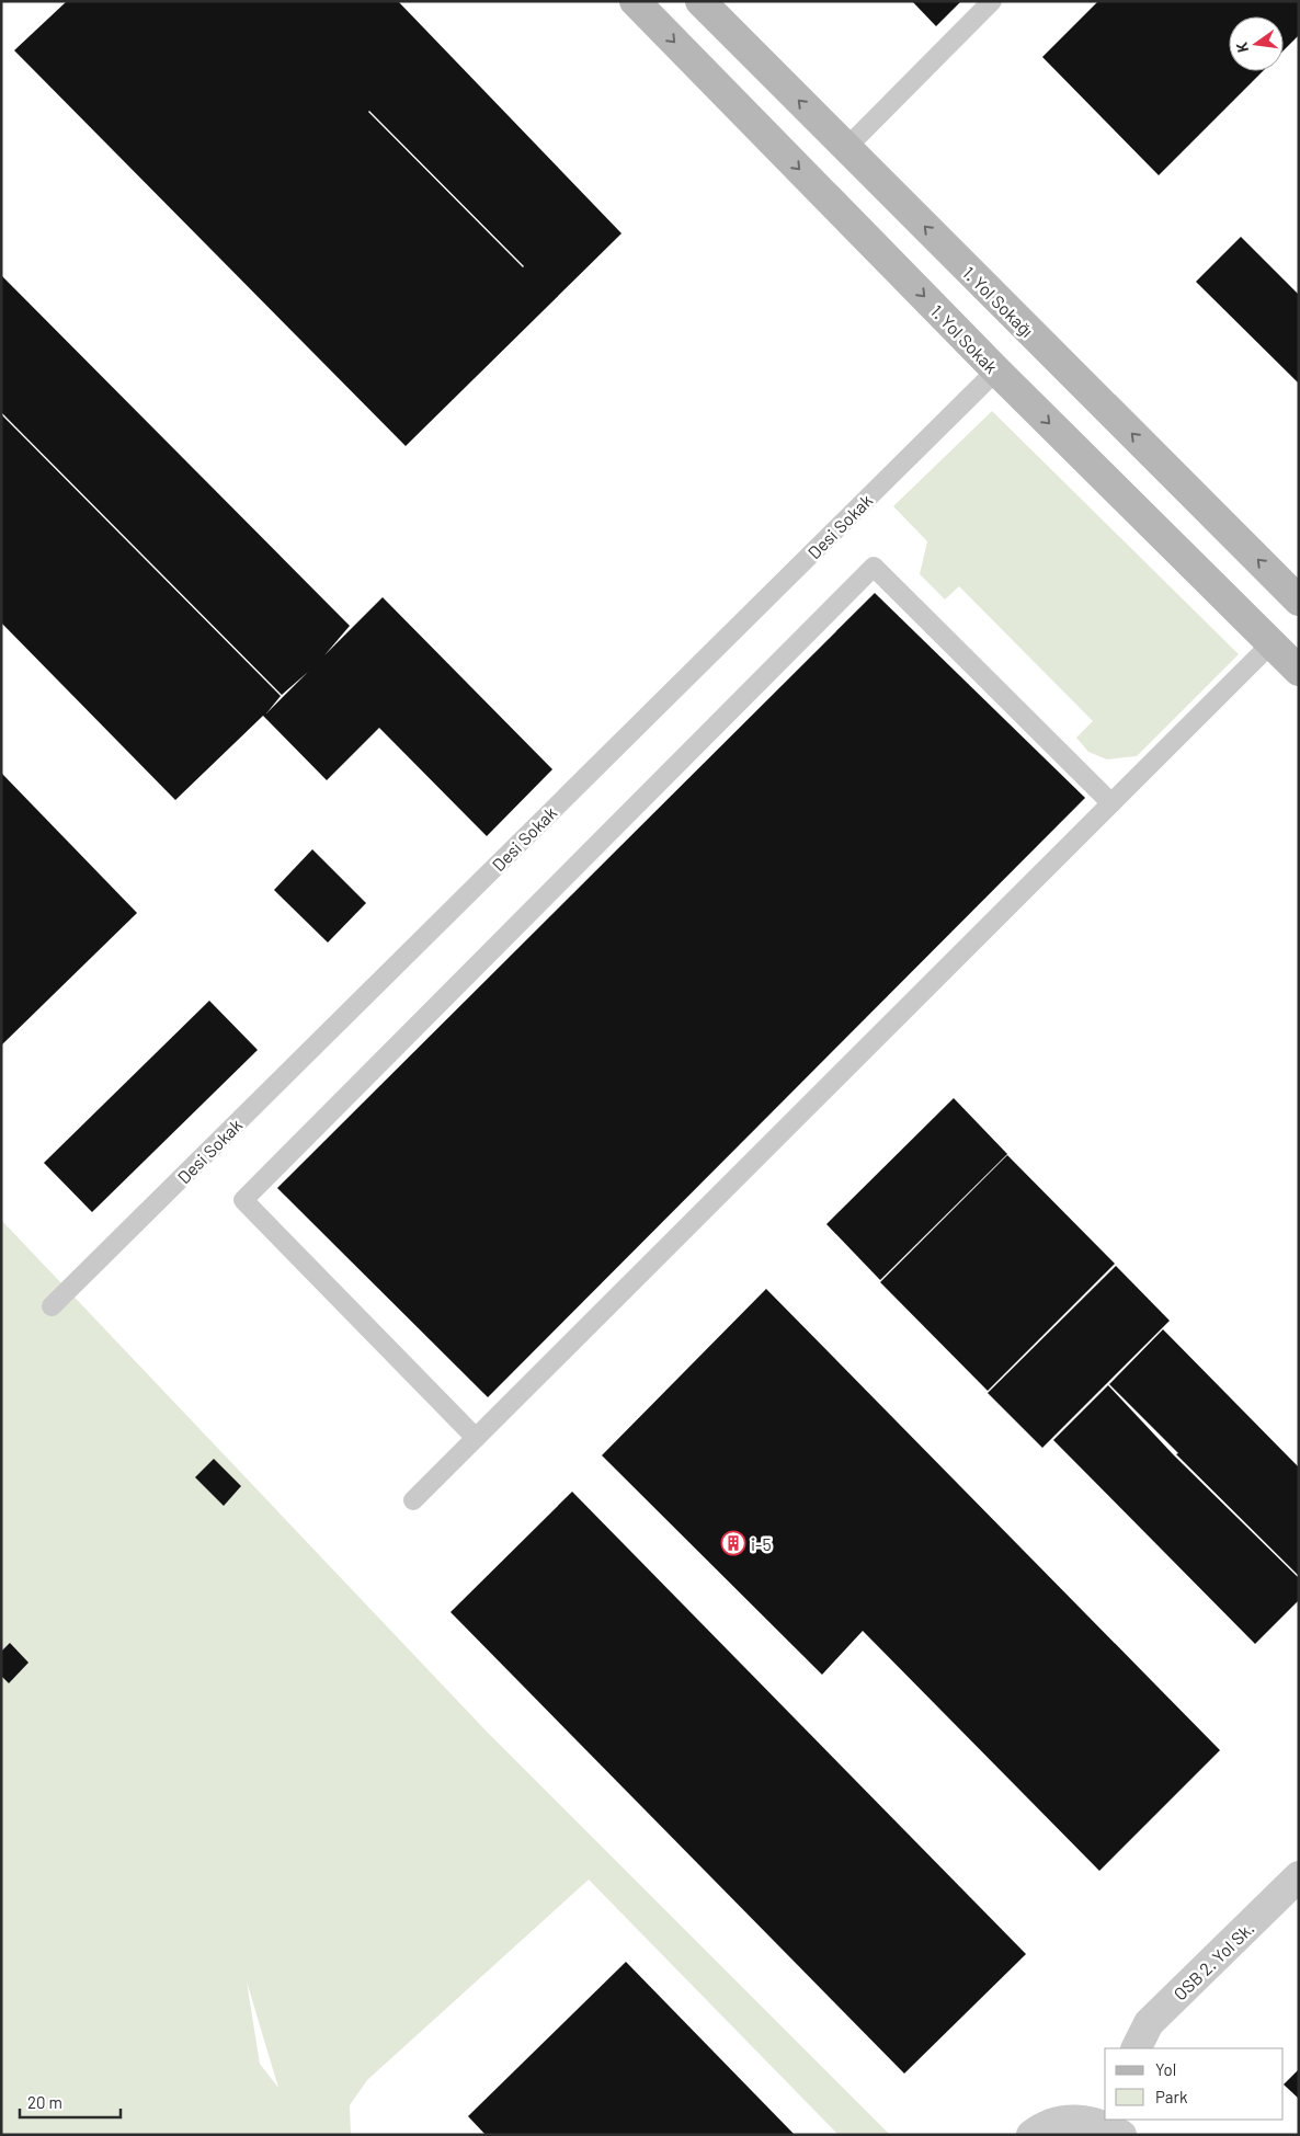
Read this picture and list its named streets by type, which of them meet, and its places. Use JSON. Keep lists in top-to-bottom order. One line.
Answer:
{"streets":{"street":["1. Yol Sokağı","1. Yol Sokak","OSB 2. Yol Sk."],"lane":["Desi Sokak"]},"crossings":[["1. Yol Sokak","Desi Sokak"]],"one_way":["1. Yol Sokağı","1. Yol Sokak"],"places":{"building":["i-5"]},"legend":["Yol","Park"],"scale_bar":"20 m","north":"left"}
